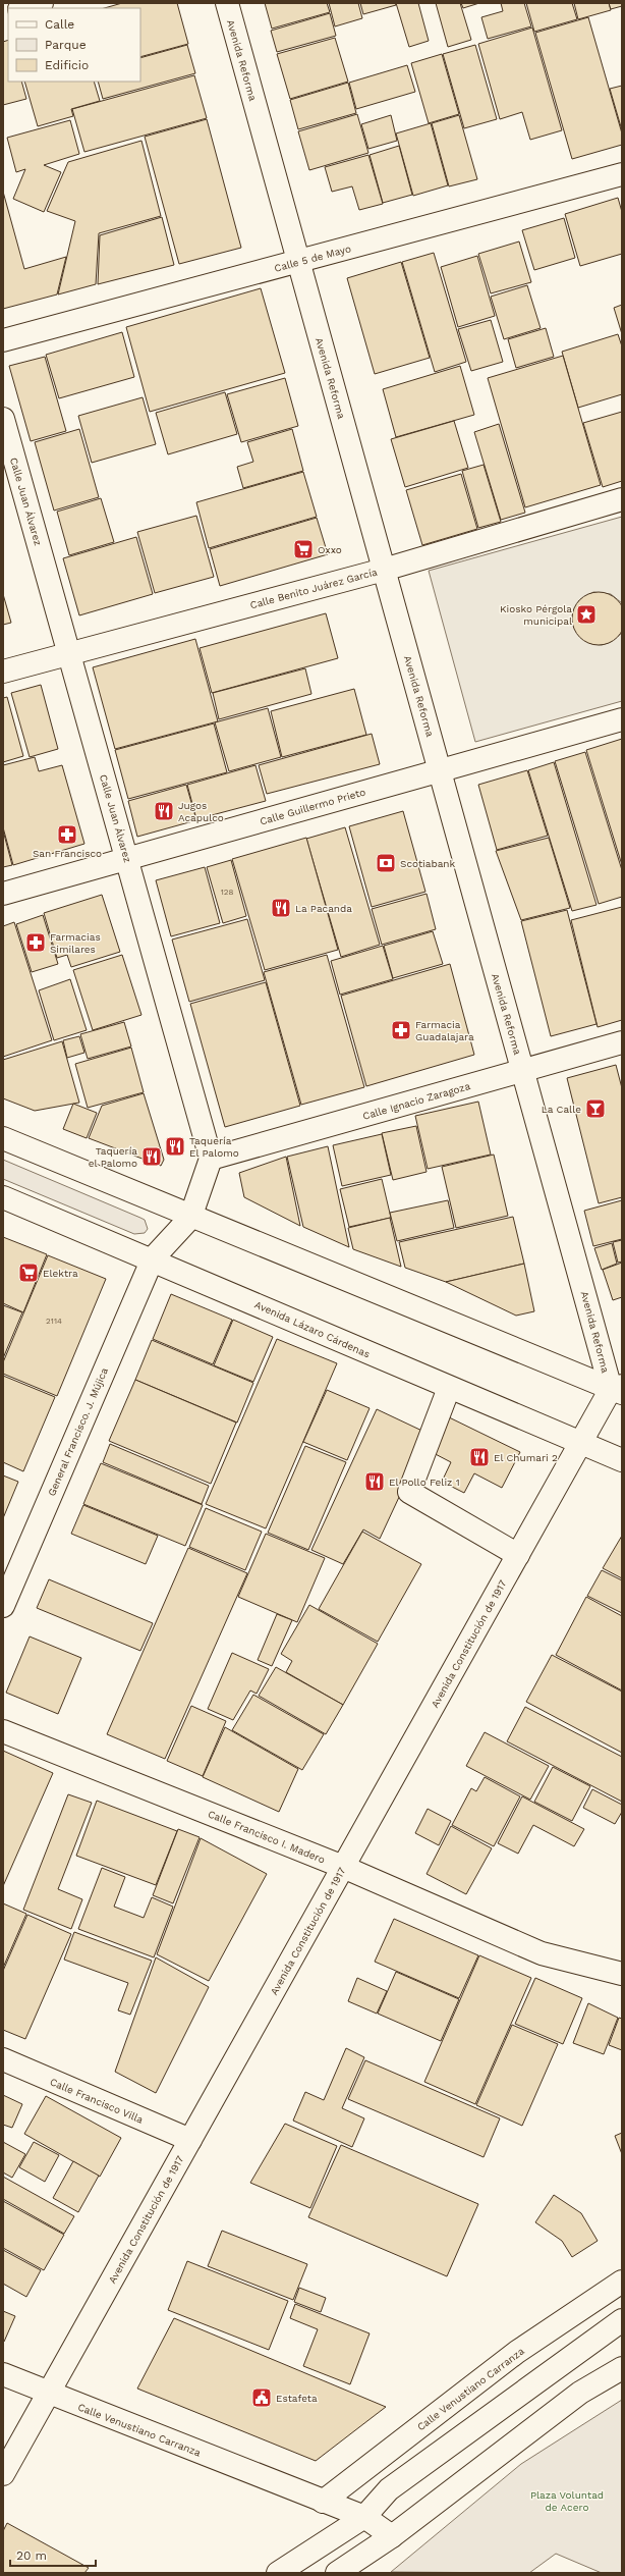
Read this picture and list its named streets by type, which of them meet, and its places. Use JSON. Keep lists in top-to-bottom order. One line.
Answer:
{"streets":{"street":["Avenida Reforma","Calle 5 de Mayo","Calle Juan Álvarez","Calle Benito Juárez García","Calle Guillermo Prieto","Calle Ignacio Zaragoza","Avenida Lázaro Cárdenas","General Francisco. J. Mújica","Avenida Constitución de 1917","Calle Francisco I. Madero","Calle Francisco Villa","Calle Venustiano Carranza"]},"crossings":[["Avenida Reforma","Calle 5 de Mayo"],["Avenida Reforma","Calle Benito Juárez García"],["Avenida Reforma","Calle Guillermo Prieto"],["Avenida Reforma","Calle Ignacio Zaragoza"],["Avenida Reforma","Avenida Constitución de 1917"],["Calle Juan Álvarez","Calle Benito Juárez García"],["Calle Juan Álvarez","Calle Guillermo Prieto"],["Calle Juan Álvarez","Calle Ignacio Zaragoza"],["Avenida Lázaro Cárdenas","General Francisco. J. Mújica"],["Avenida Lázaro Cárdenas","Avenida Constitución de 1917"],["Avenida Constitución de 1917","Calle Francisco I. Madero"],["Avenida Constitución de 1917","Calle Francisco Villa"],["Avenida Constitución de 1917","Calle Venustiano Carranza"]],"parks":["Plaza Voluntad de Acero"],"places":{"supermarket":["Oxxo","Elektra"],"place":["Kiosko Pérgola municipal"],"restaurant":["Jugos Acapulco","La Pacanda","Taquería El Palomo","Taquería el Palomo","El Chumari 2","El Pollo Feliz 1"],"pharmacy":["San Francisco","Farmacias Similares","Farmacia Guadalajara"],"bank":["Scotiabank"],"bar":["La Calle"],"public building":["Estafeta"]},"house_numbers":["128","2114"],"legend":["Calle","Parque","Edificio"],"scale_bar":"20 m"}
